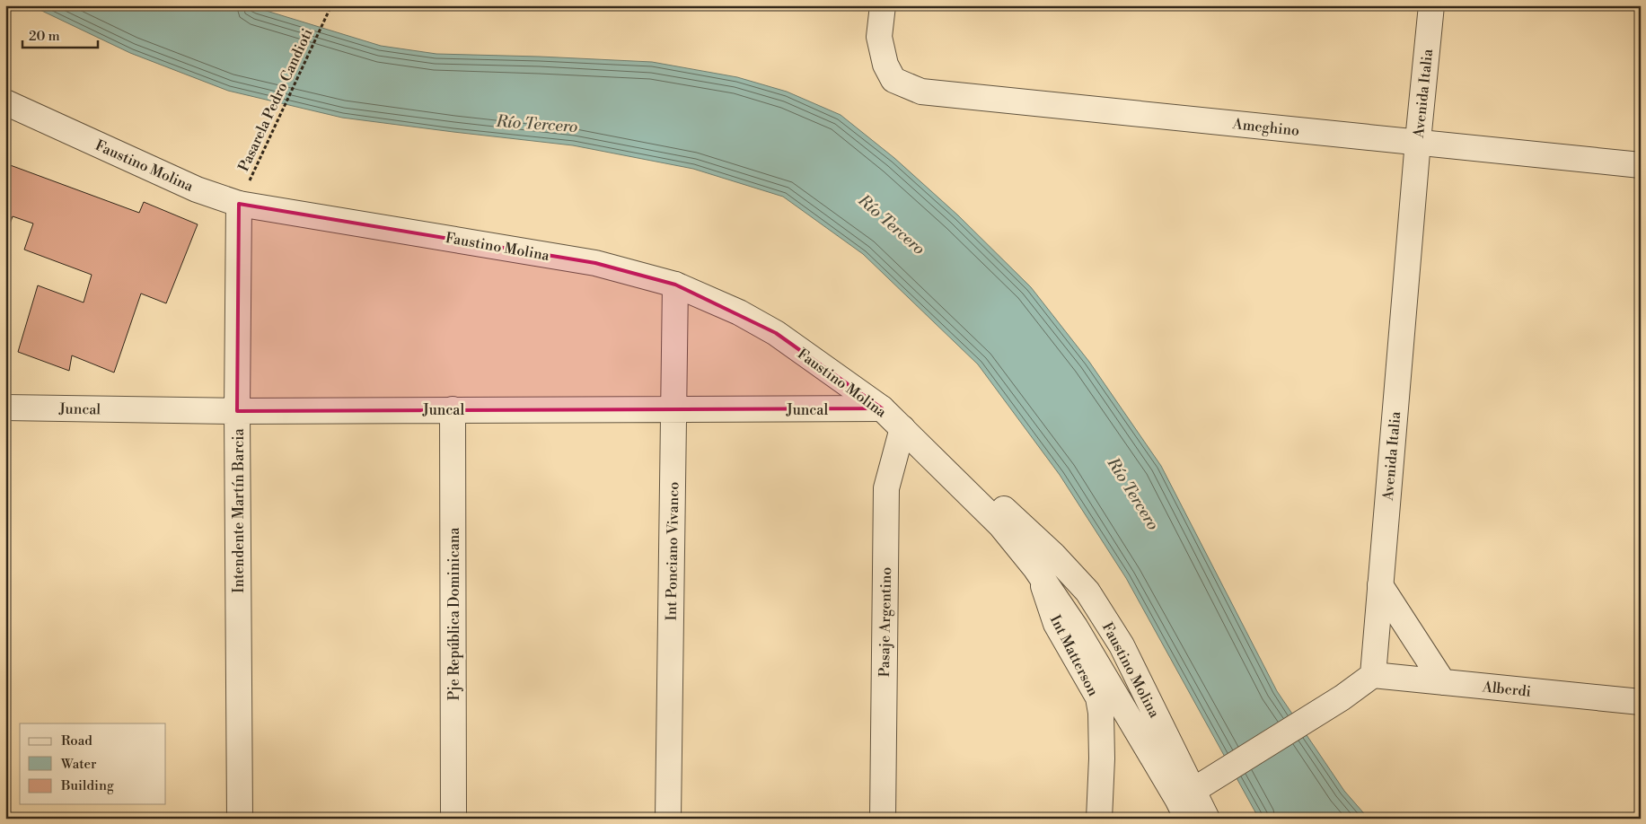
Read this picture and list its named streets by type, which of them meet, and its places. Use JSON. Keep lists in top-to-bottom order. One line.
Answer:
{"streets":{"street":["Avenida Italia","Ameghino","Faustino Molina","Juncal","Intendente Martín Barcia","Int Ponciano Vivanco","Pje República Dominicana","Pasaje Argentino","Int Matterson","Alberdi"],"path":["Pasarela Pedro Candioti"]},"crossings":[["Avenida Italia","Ameghino"],["Avenida Italia","Alberdi"],["Pasarela Pedro Candioti","Faustino Molina"],["Pasarela Pedro Candioti","Intendente Martín Barcia"],["Faustino Molina","Juncal"],["Faustino Molina","Intendente Martín Barcia"],["Faustino Molina","Int Ponciano Vivanco"],["Faustino Molina","Pasaje Argentino"],["Faustino Molina","Int Matterson"],["Juncal","Intendente Martín Barcia"],["Juncal","Int Ponciano Vivanco"],["Juncal","Pje República Dominicana"]],"water":["Río Tercero"],"legend":["Road","Water","Building"],"scale_bar":"20 m"}
